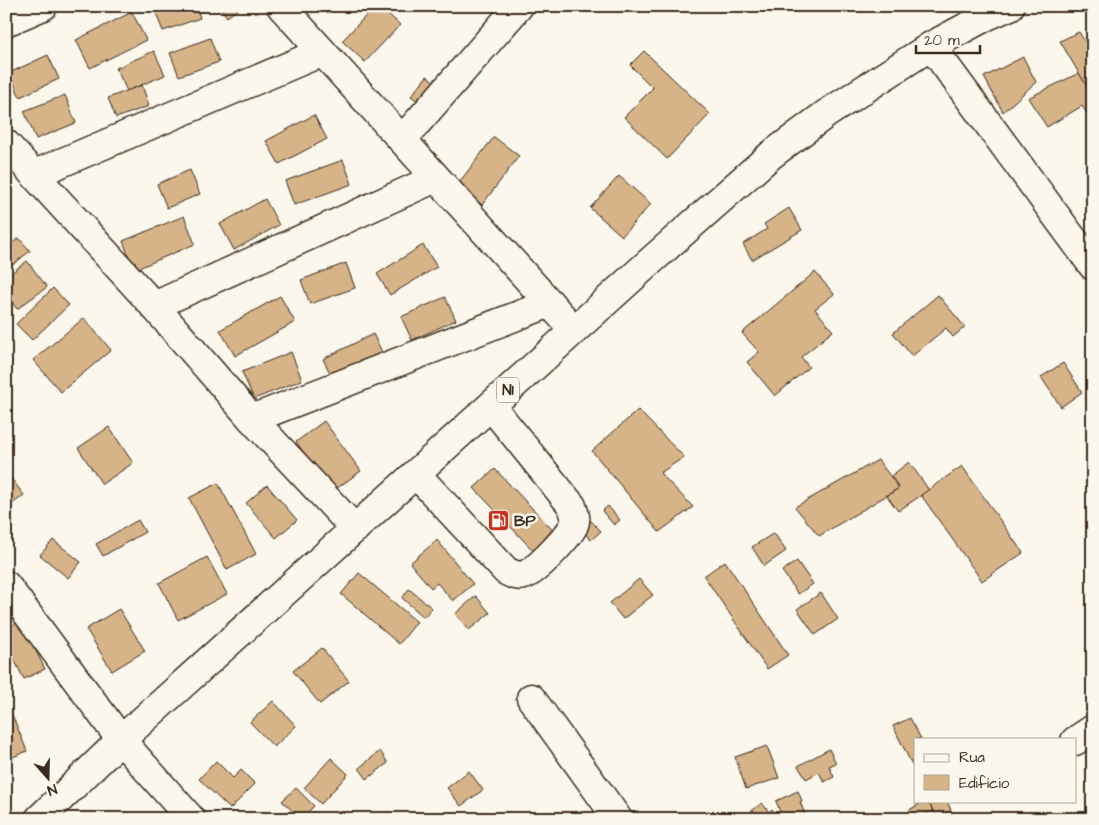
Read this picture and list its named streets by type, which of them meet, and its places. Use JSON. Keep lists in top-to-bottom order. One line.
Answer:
{"streets":{"main road":["N1"]},"places":{"fuel station":["BP"]},"legend":["Rua","Edifício"],"scale_bar":"20 m","north":"bottom"}
